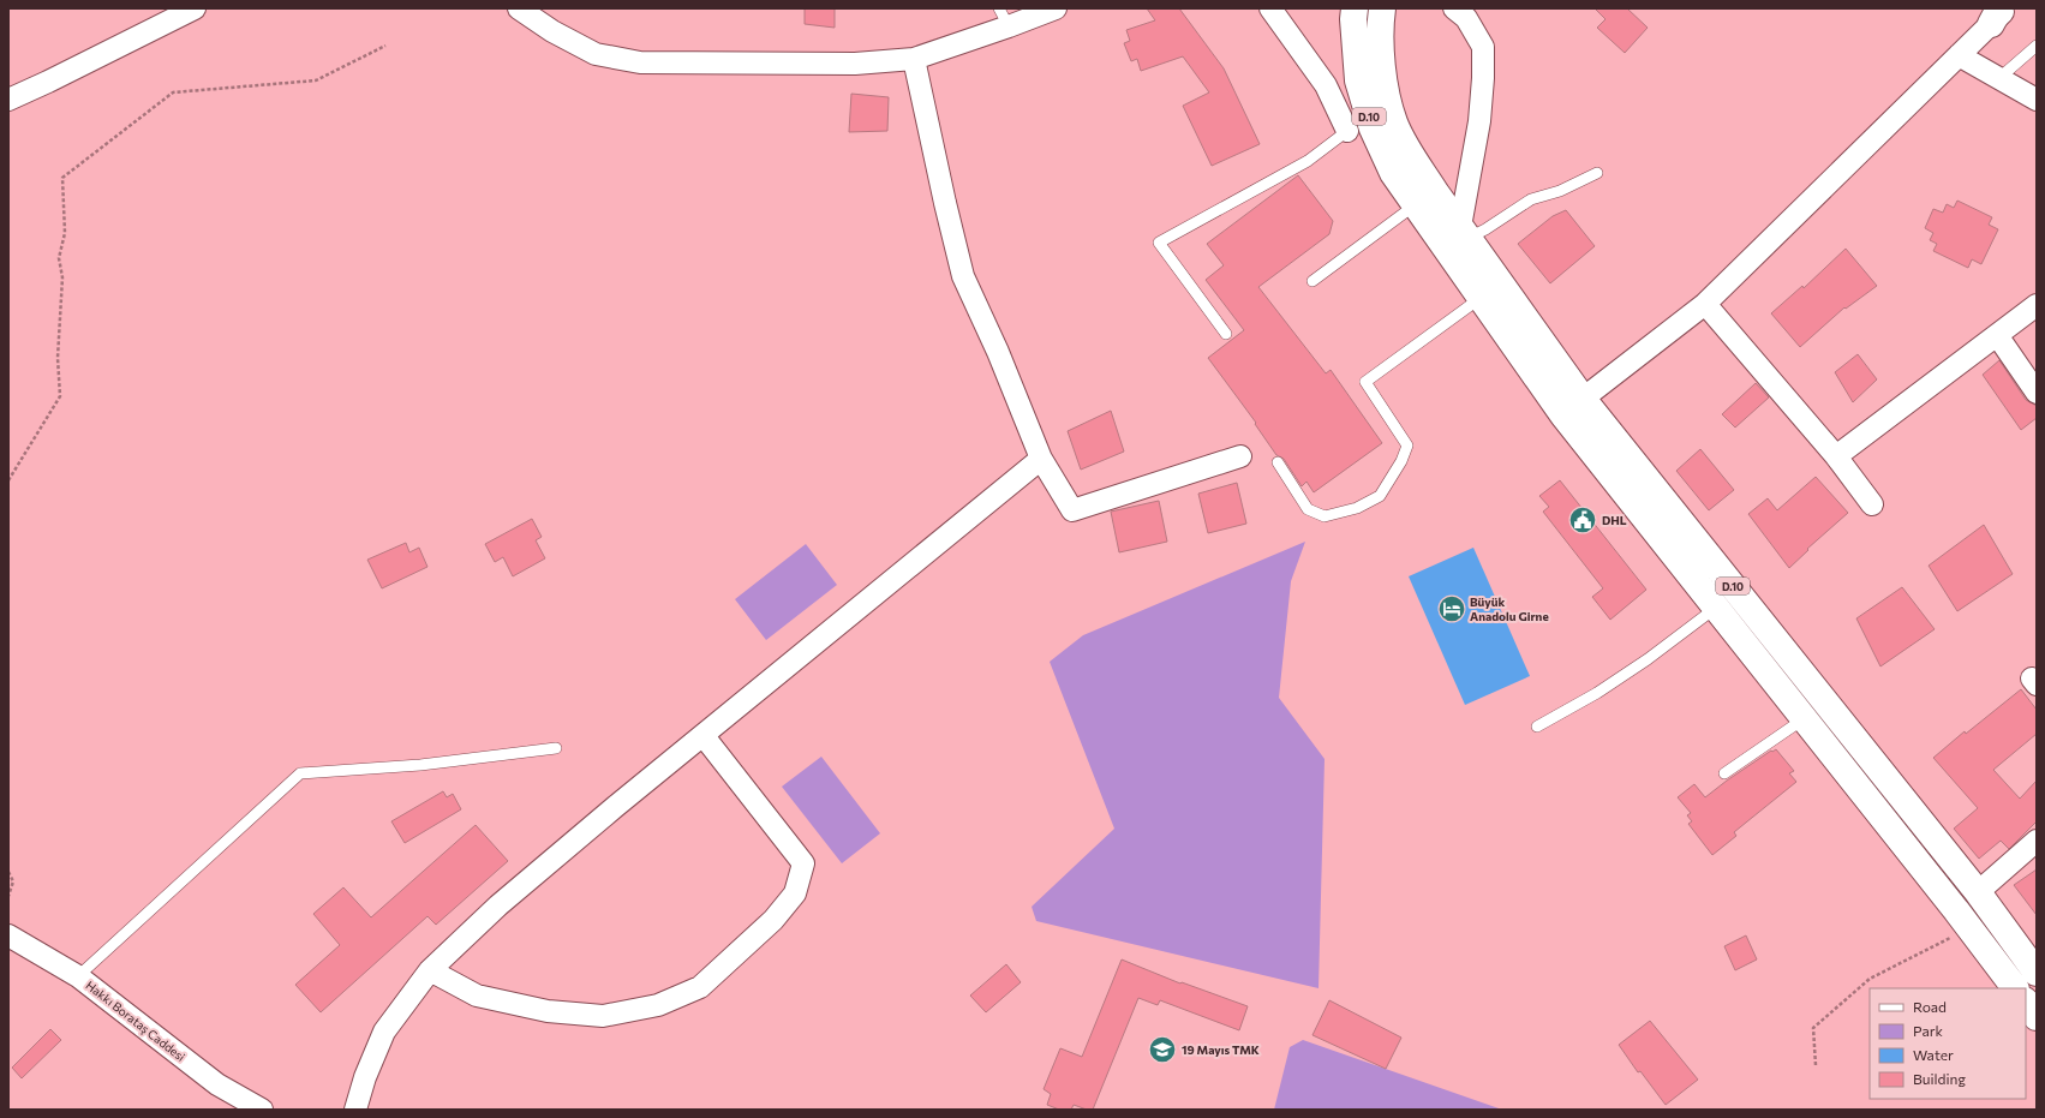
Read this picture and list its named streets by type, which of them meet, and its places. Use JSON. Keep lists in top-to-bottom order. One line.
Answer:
{"streets":{"main road":["D.10"],"street":["Hakkı Borataş Caddesi"]},"places":{"public building":["DHL"],"hotel":["Büyük Anadolu Girne"],"school or university":["19 Mayıs TMK"]},"legend":["Road","Park","Water","Building"]}
